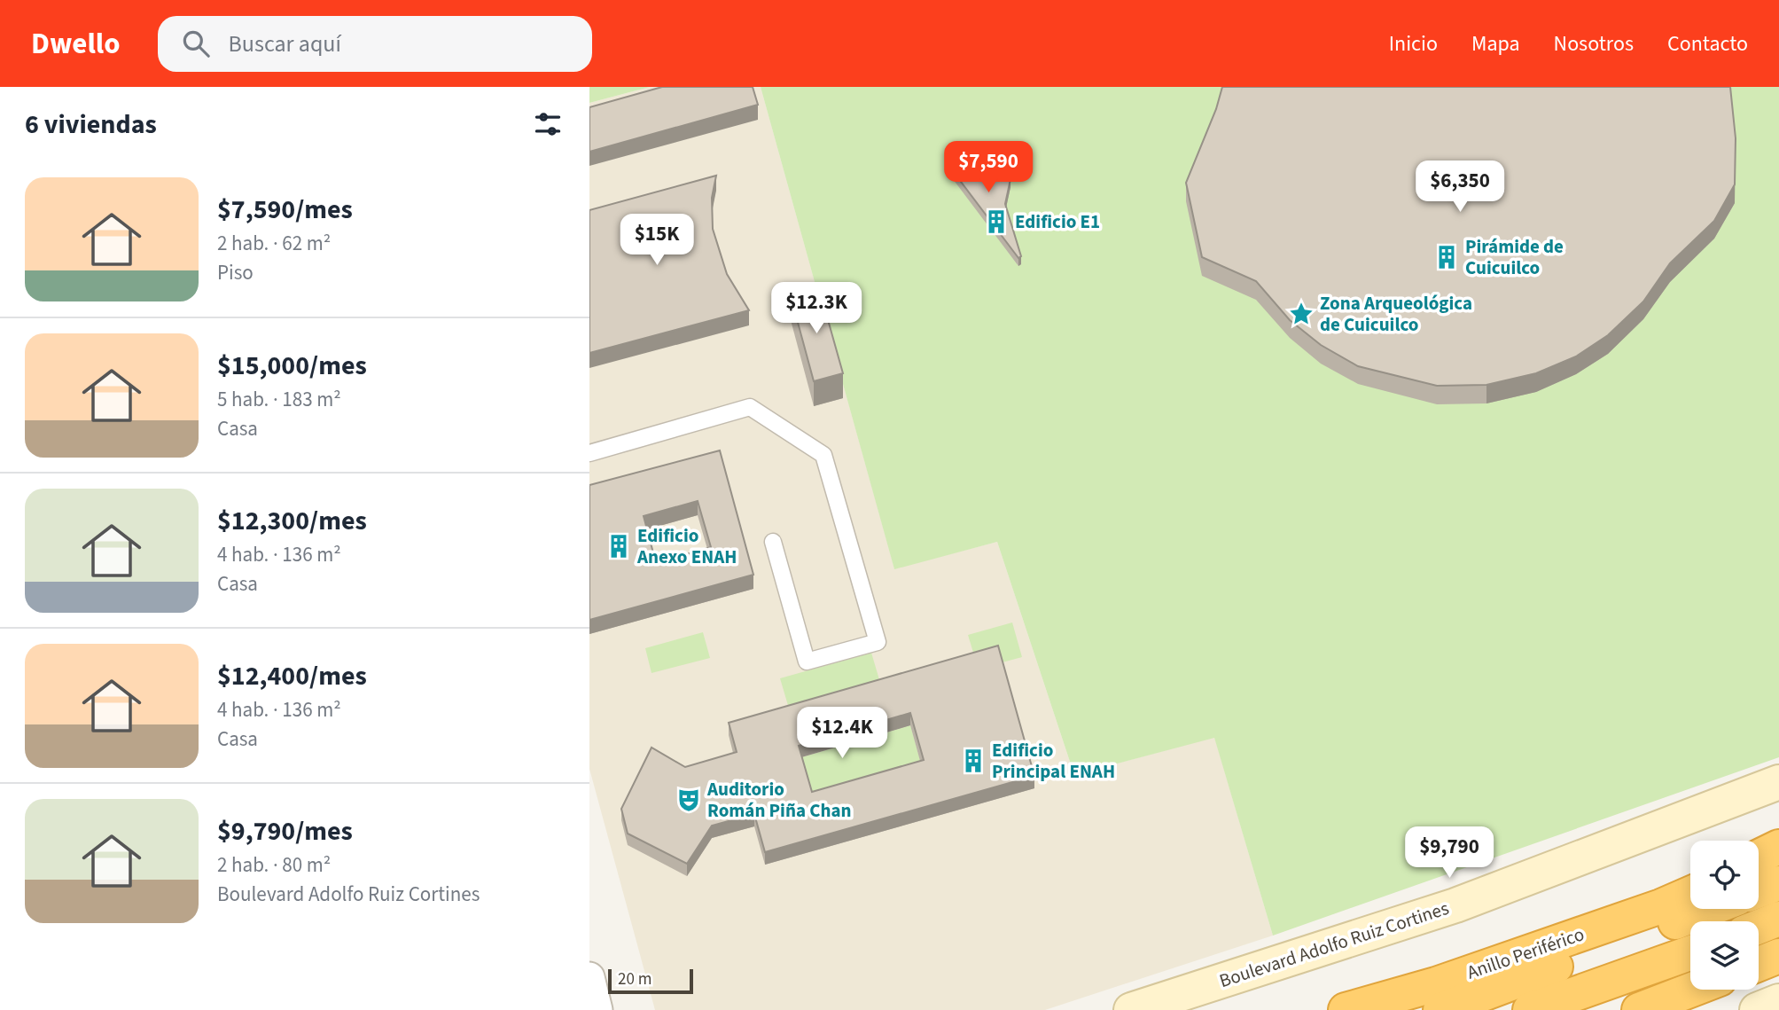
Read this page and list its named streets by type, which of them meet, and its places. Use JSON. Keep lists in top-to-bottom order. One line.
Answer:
{"streets":{"highway":["Anillo Periférico"],"main road":["Boulevard Adolfo Ruiz Cortines"]},"places":{"building":["Edificio E1","Pirámide de Cuicuilco","Edificio Anexo ENAH","Edificio Principal ENAH"],"place":["Zona Arqueológica de Cuicuilco"],"theatre":["Auditorio Román Piña Chan"]},"scale_bar":"20 m","page":{"header":"Dwello","search":"Buscar aquí","nav":["Inicio","Mapa","Nosotros","Contacto"],"heading":"6 viviendas","price":["$7,590","$6,350","$15K","$12.3K","$12.4K","$9,790"],"list":[{"name":"$7,590/mes","note":"2 hab. · 62 m² · Piso"},{"name":"$15,000/mes","note":"5 hab. · 183 m² · Casa"},{"name":"$12,300/mes","note":"4 hab. · 136 m² · Casa"},{"name":"$12,400/mes","note":"4 hab. · 136 m² · Casa"},{"name":"$9,790/mes","note":"2 hab. · 80 m² · Boulevard Adolfo Ruiz Cortines"}],"scale":"20 m"}}
